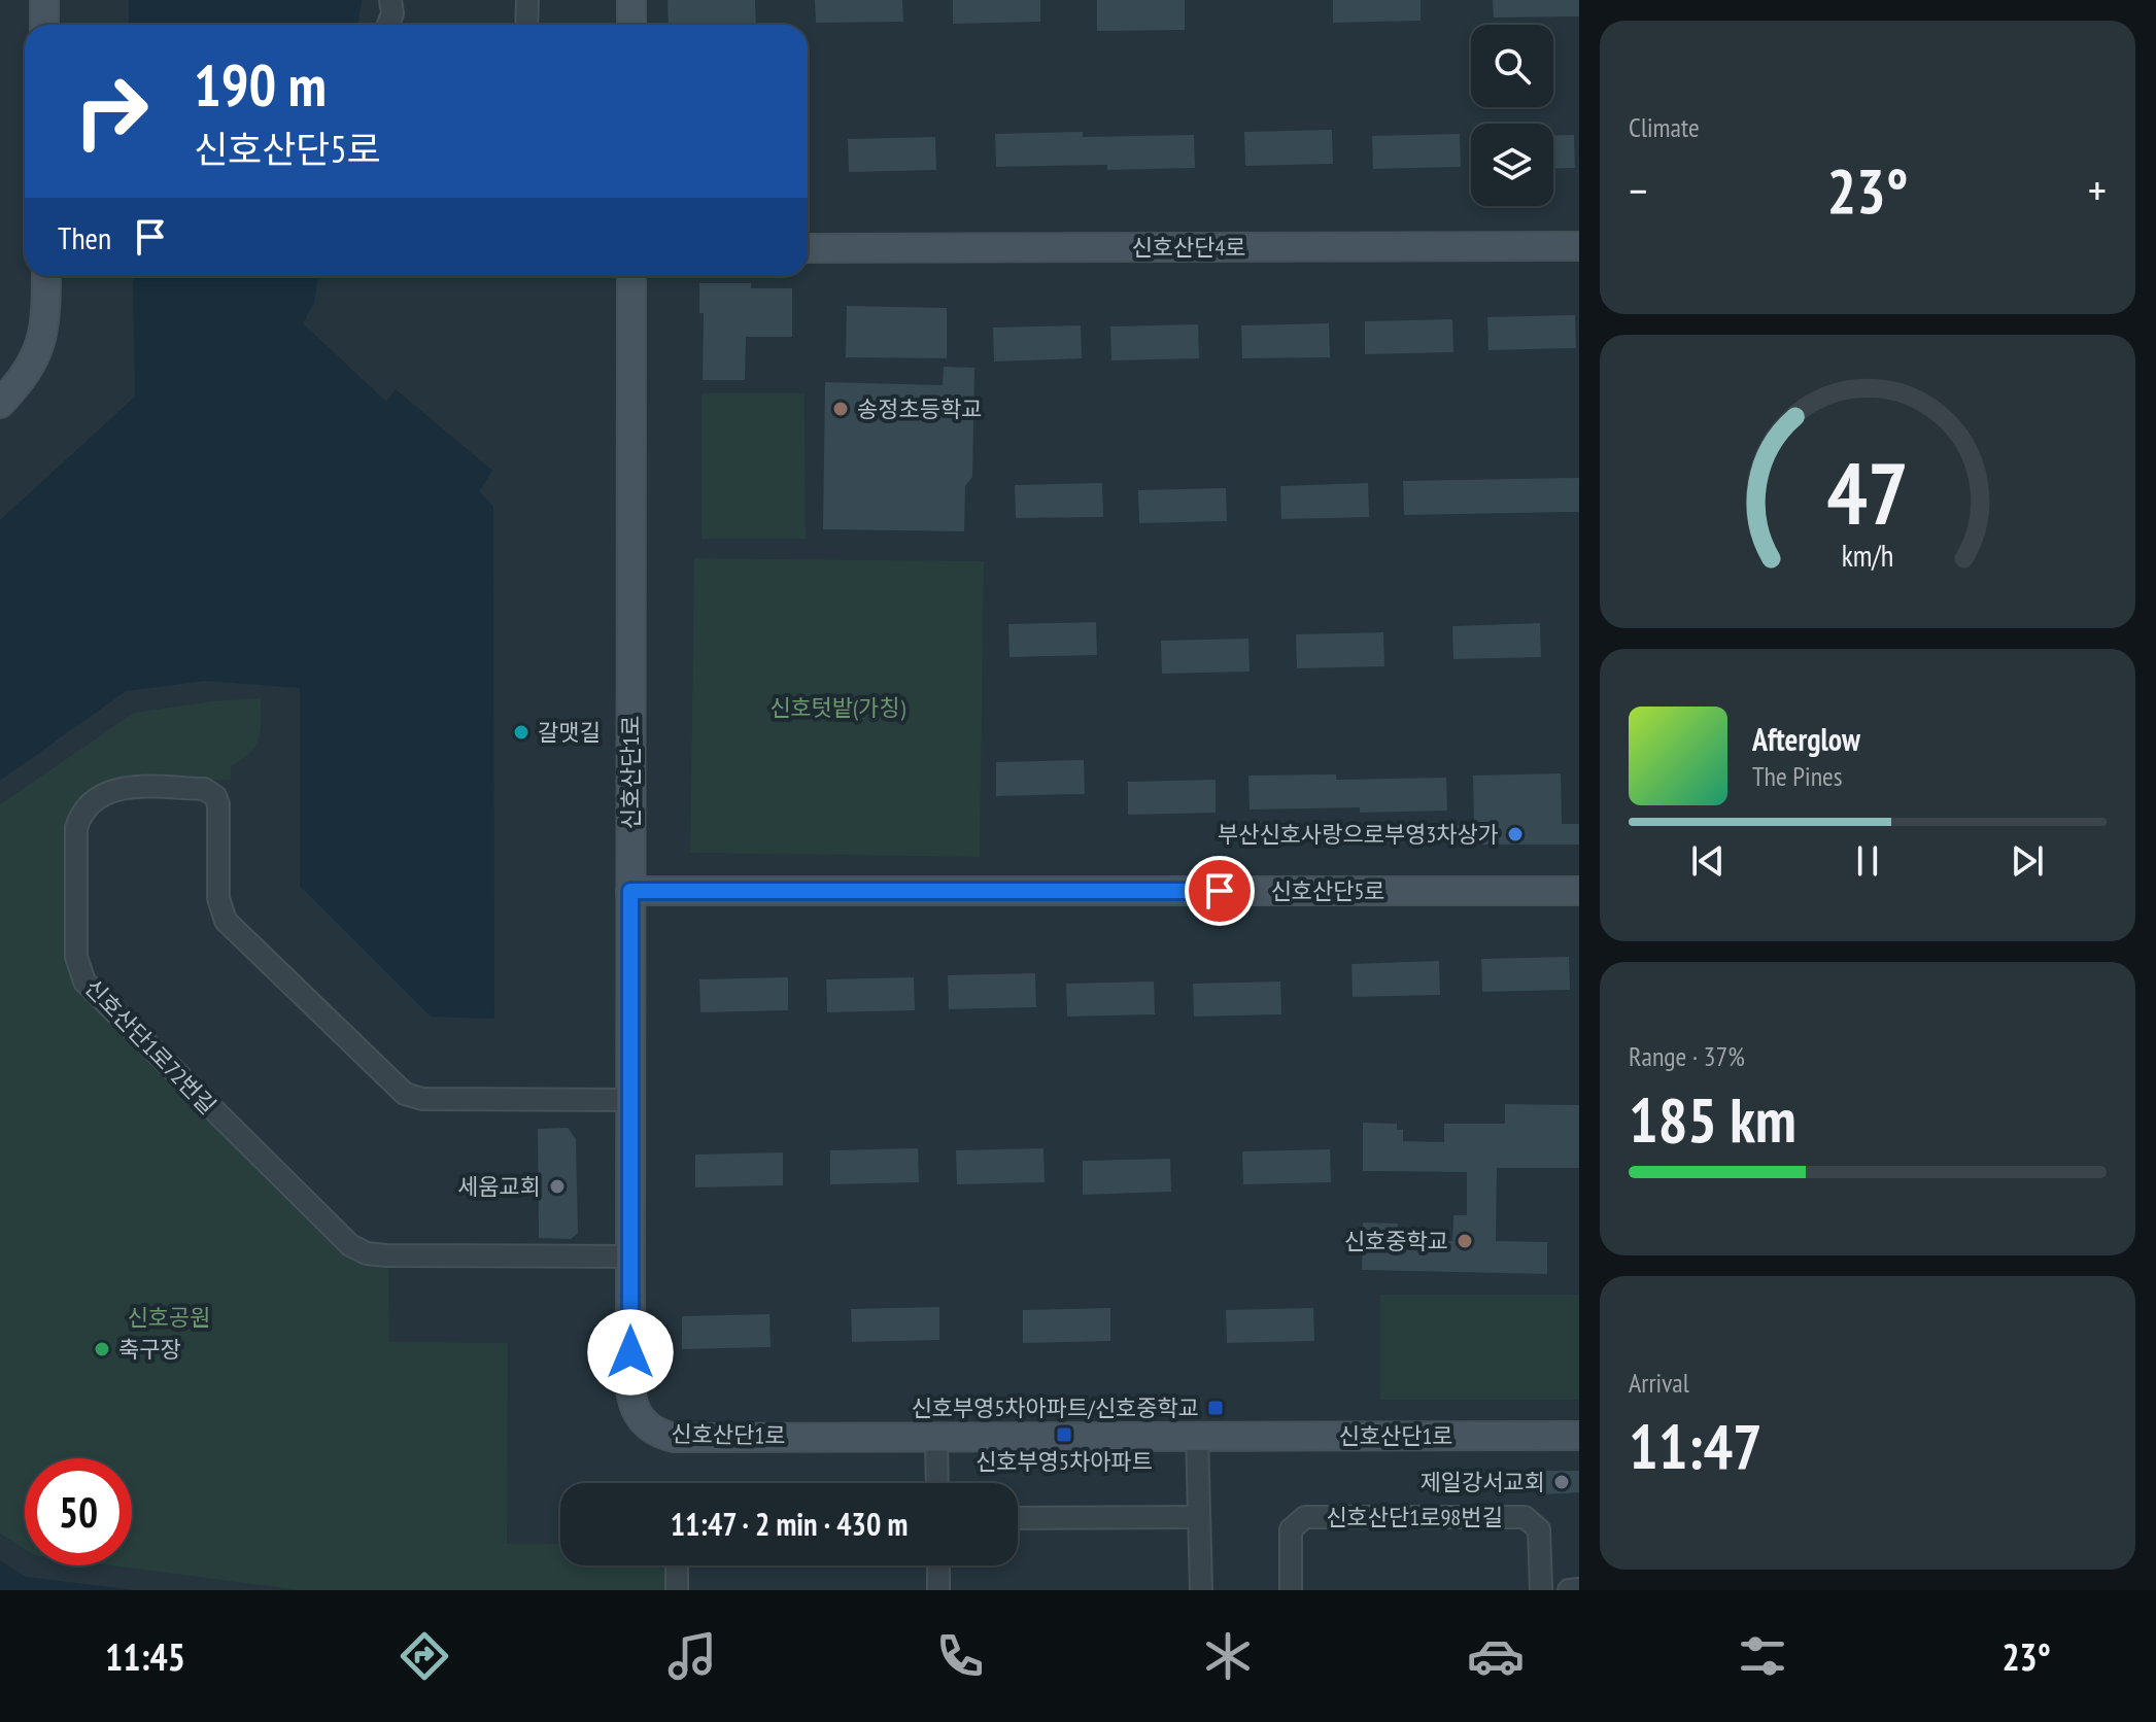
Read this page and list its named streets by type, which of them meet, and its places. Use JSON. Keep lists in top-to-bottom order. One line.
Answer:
{"streets":{"main road":["신호산단4로","신호산단1로","신호산단5로"],"street":["신호산단1로72번길","신호산단1로98번길"]},"crossings":[["신호산단1로","신호산단5로"],["신호산단1로","신호산단1로72번길"]],"parks":["신호텃밭(가칭)","신호공원"],"places":{"other":["송정초등학교","갈맷길","부산신호사랑으로부영3차상가","세움교회","신호중학교","축구장","제일강서교회"],"transit":["신호부영5차아파트/신호중학교","신호부영5차아파트"]},"page":{"tile":["Climate",["Range · 37%","185 km"],["Arrival","11:47"]],"turn":["190 m","신호산단5로"],"heat":["−","23°","+"],"then":"Then","song":["Afterglow","The Pines"],"limit":"50","trip":"11:47 · 2 min · 430 m","tabs":["11:45","23°"],"gauge":["47","km/h"]}}
